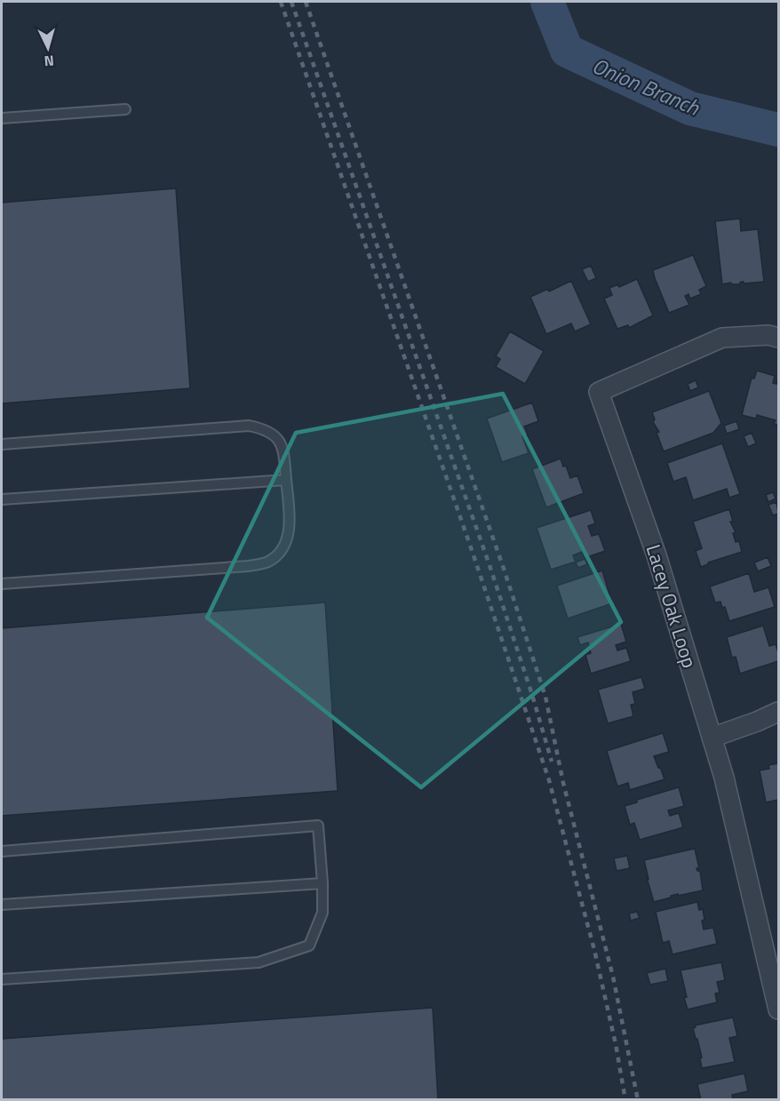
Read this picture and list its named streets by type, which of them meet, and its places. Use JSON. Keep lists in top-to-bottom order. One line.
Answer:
{"streets":{"street":["Lacey Oak Loop"]},"water":["Onion Branch"],"north":"bottom"}
